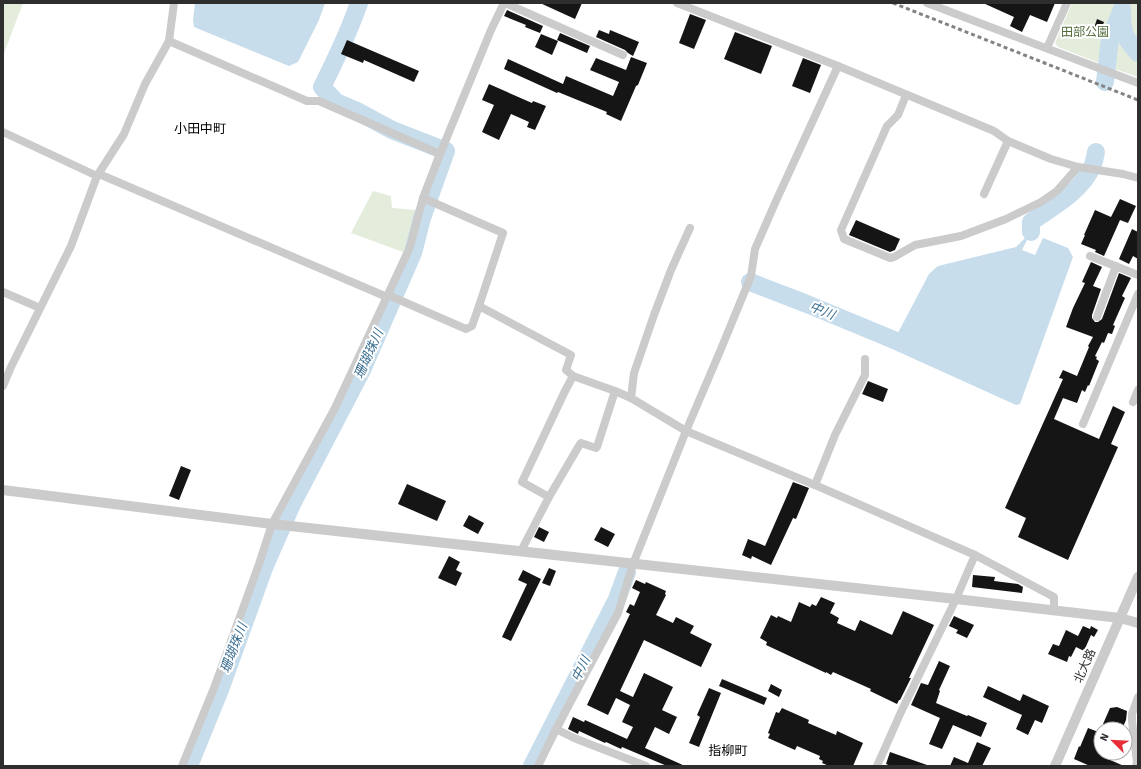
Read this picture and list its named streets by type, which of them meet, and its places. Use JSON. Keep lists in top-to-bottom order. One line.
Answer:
{"streets":{"street":["北大路"]},"districts":["小田中町","指柳町"],"water":["中川","珊瑚珠川"],"parks":["田部公園"],"north":"top left"}
